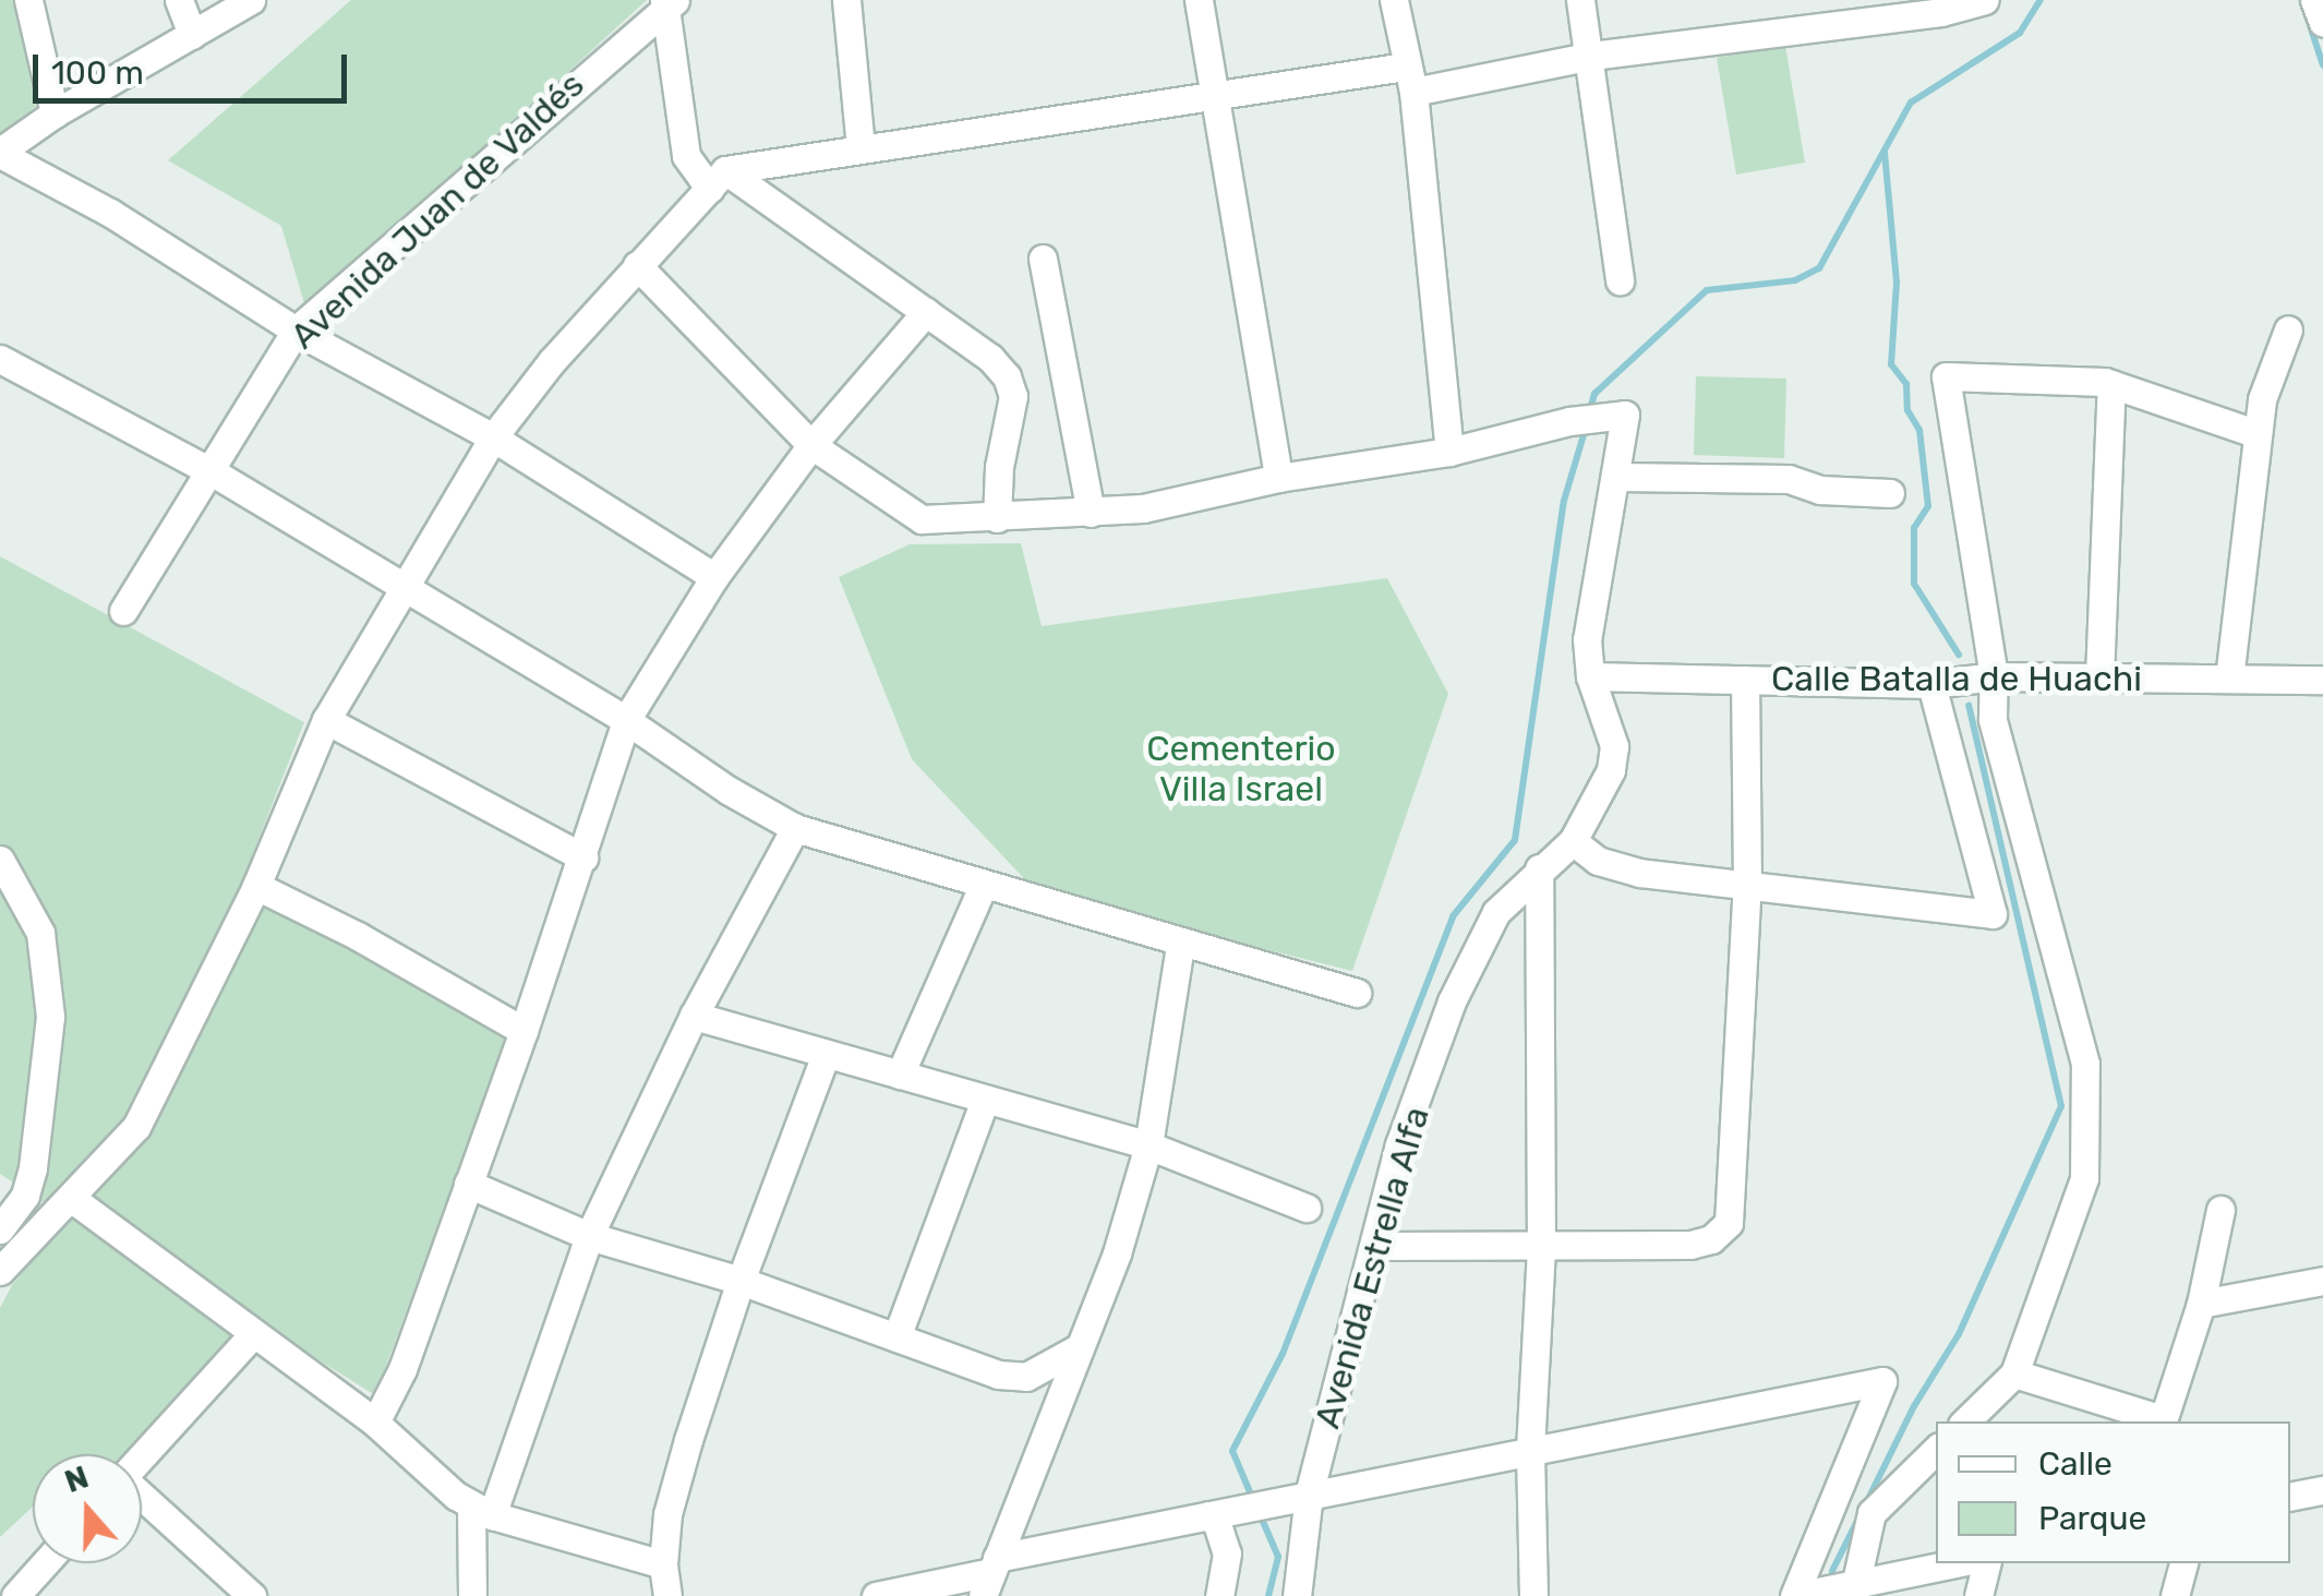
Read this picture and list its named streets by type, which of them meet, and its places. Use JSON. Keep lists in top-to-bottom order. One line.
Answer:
{"streets":{"street":["Avenida Juan de Valdés","Calle Batalla de Huachi","Avenida Estrella Alfa"]},"crossings":[["Calle Batalla de Huachi","Avenida Estrella Alfa"]],"parks":["Cementerio Villa Israel"],"legend":["Calle","Parque"],"scale_bar":"100 m","north":"top"}
